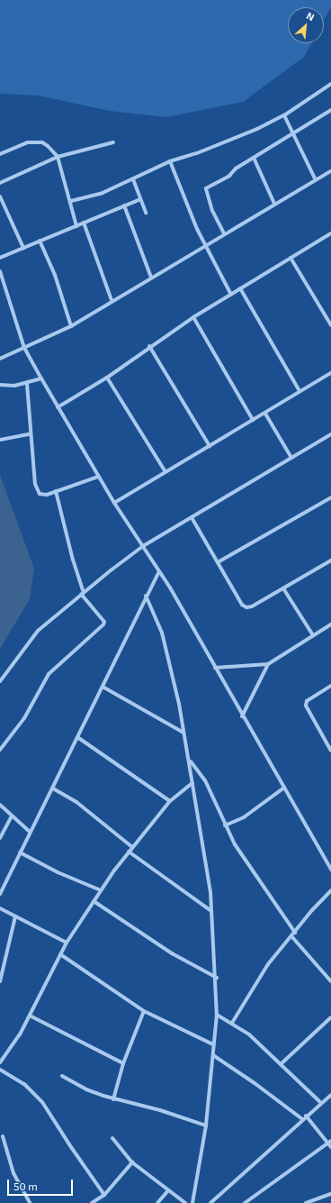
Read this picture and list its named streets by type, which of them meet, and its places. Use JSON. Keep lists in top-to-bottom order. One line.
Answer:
{"scale_bar":"50 m","north":"top right"}
